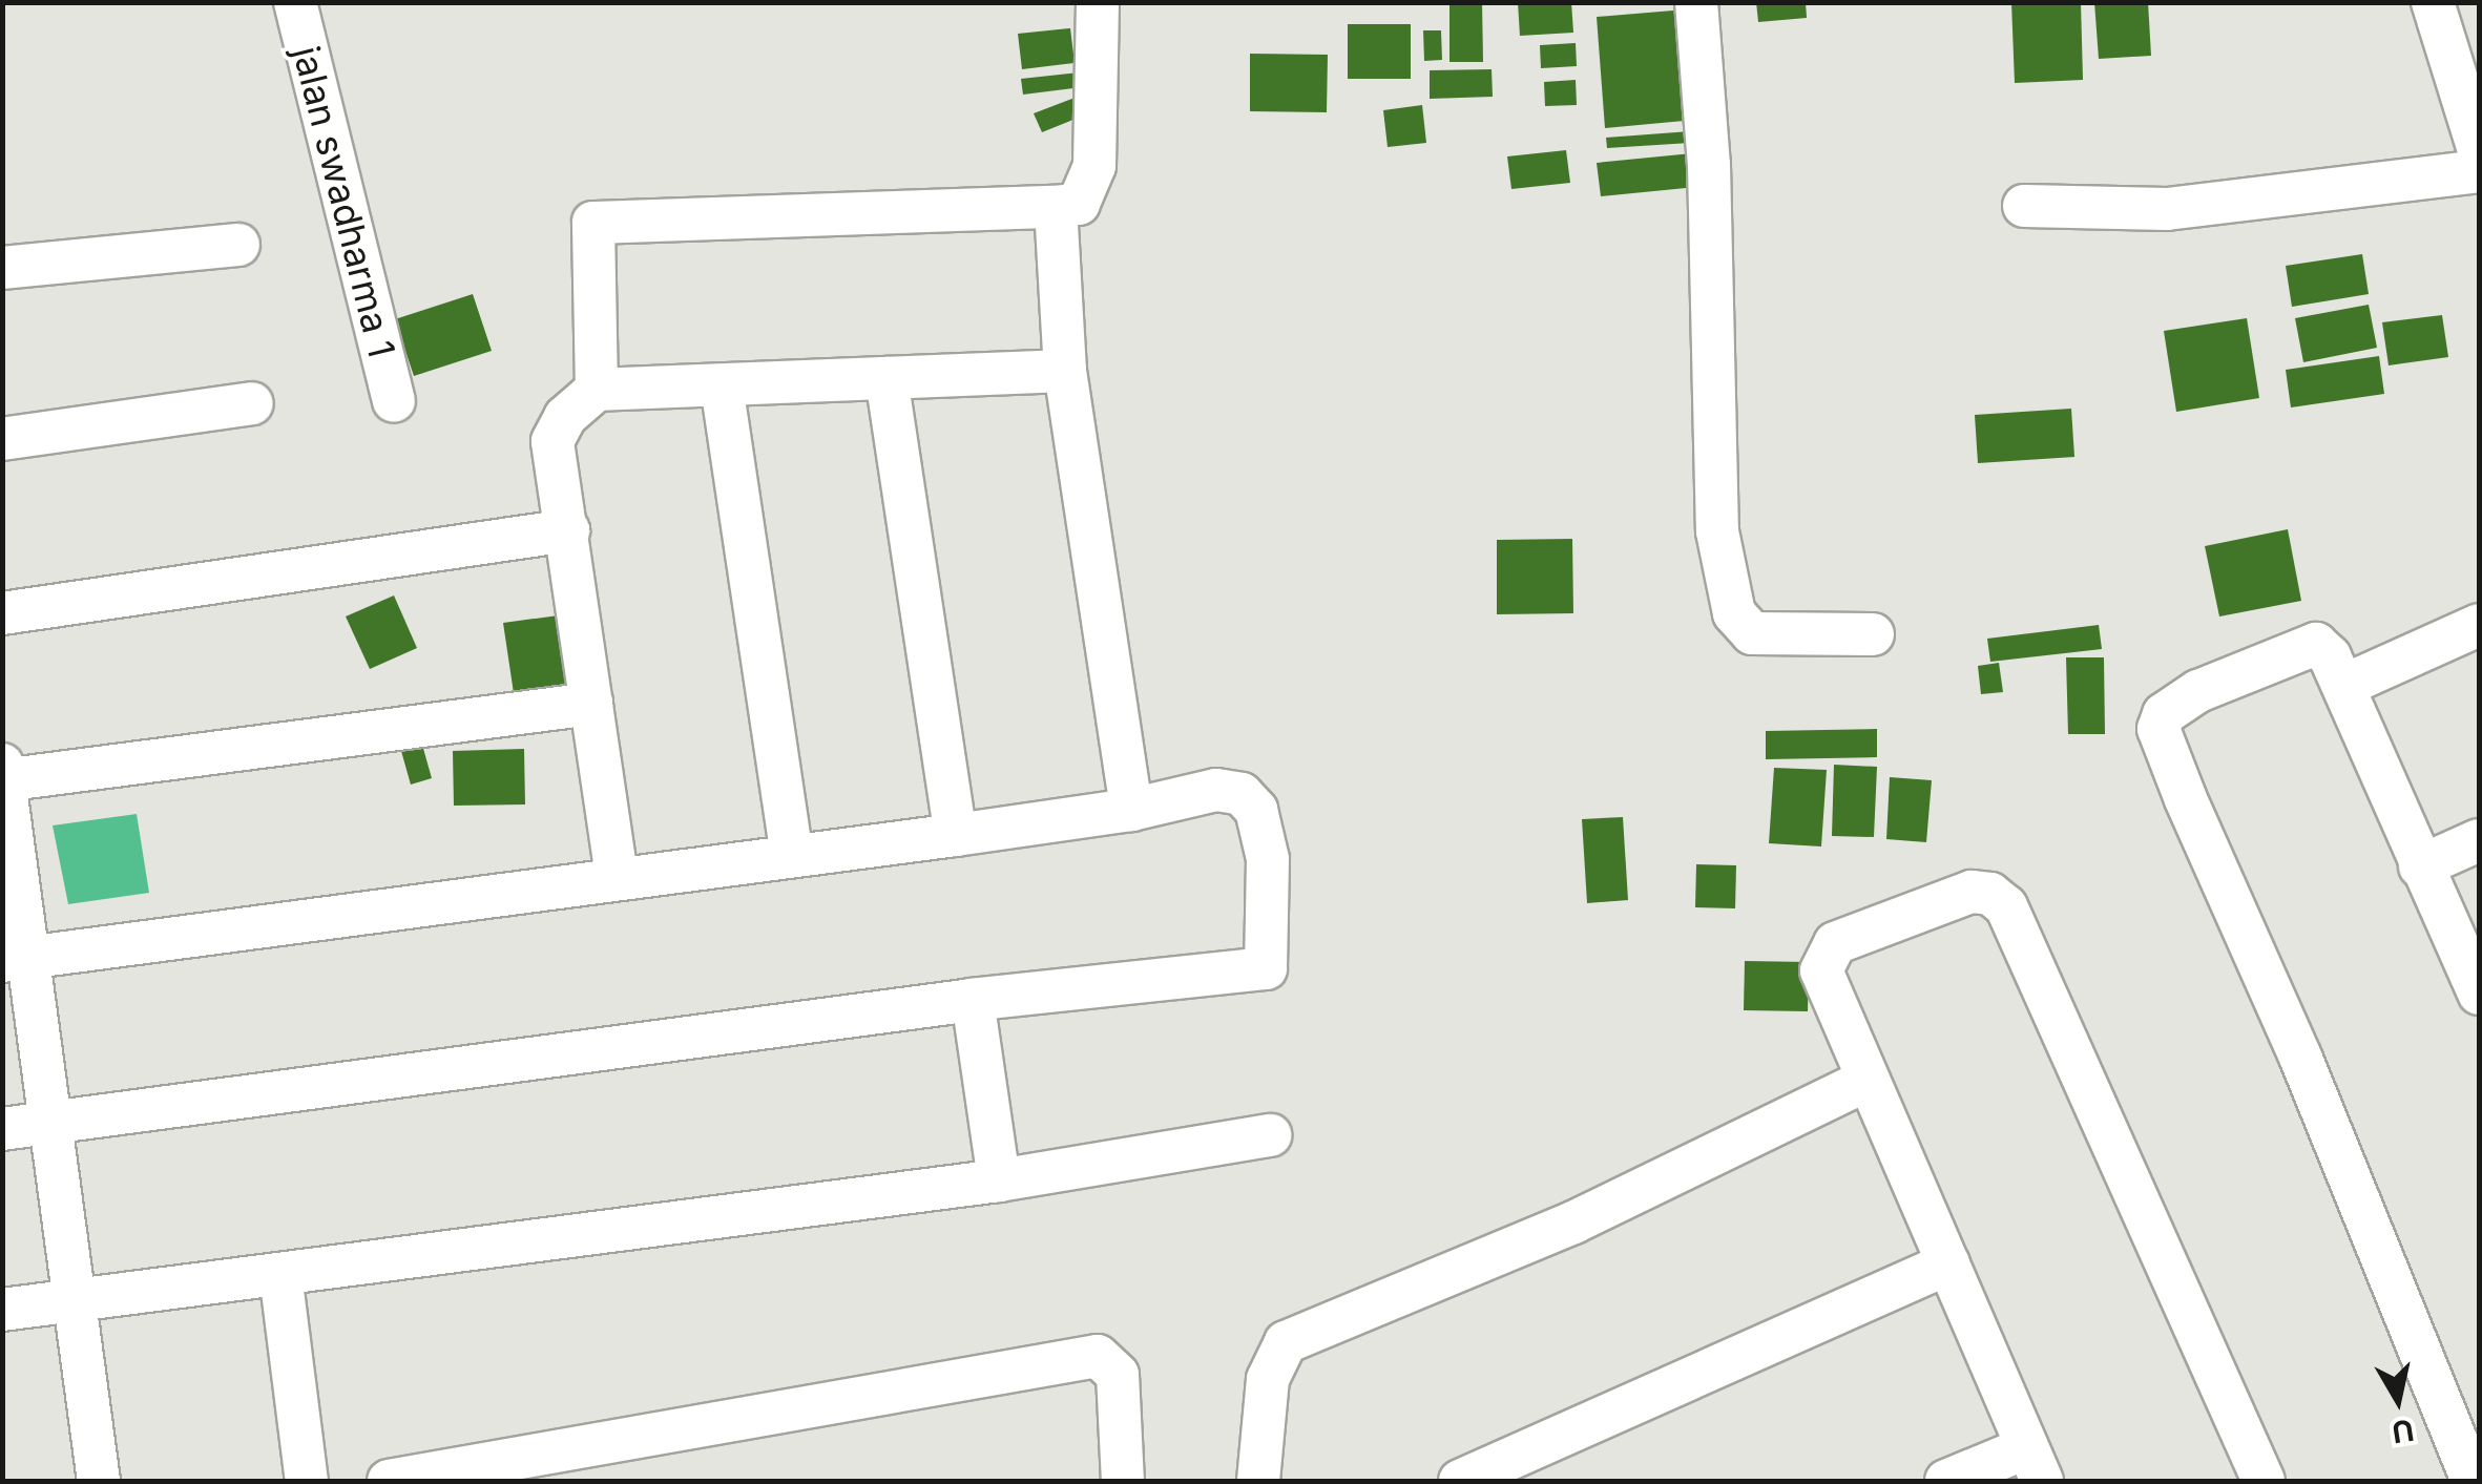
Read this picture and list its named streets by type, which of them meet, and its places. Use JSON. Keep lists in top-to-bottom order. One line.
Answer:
{"streets":{"street":["jalan swadharma 1"]},"north":"bottom"}
